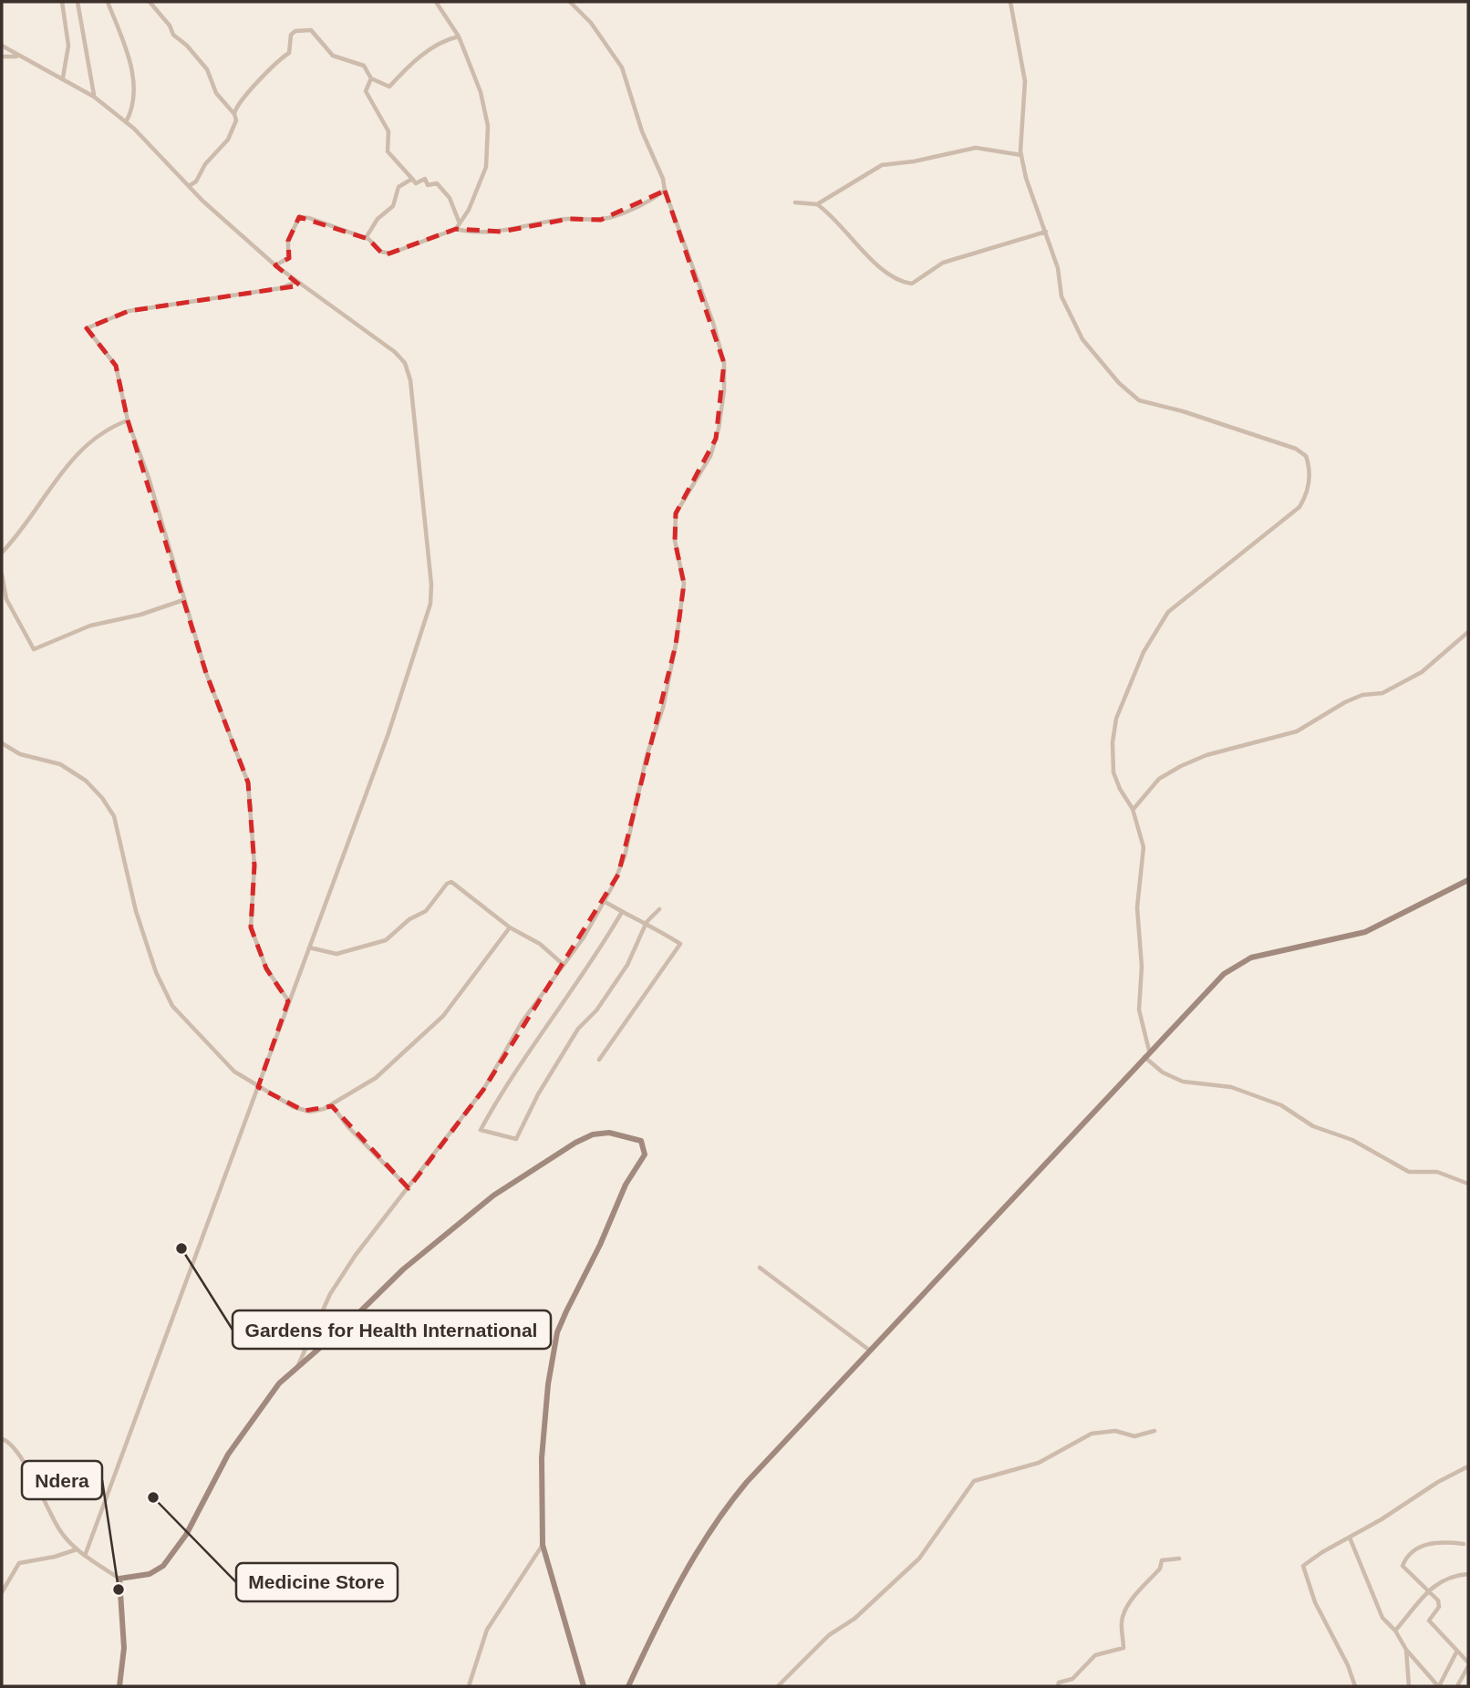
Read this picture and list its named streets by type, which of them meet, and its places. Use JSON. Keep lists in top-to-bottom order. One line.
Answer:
{"places":["Gardens for Health International","Medicine Store","Ndera"]}
